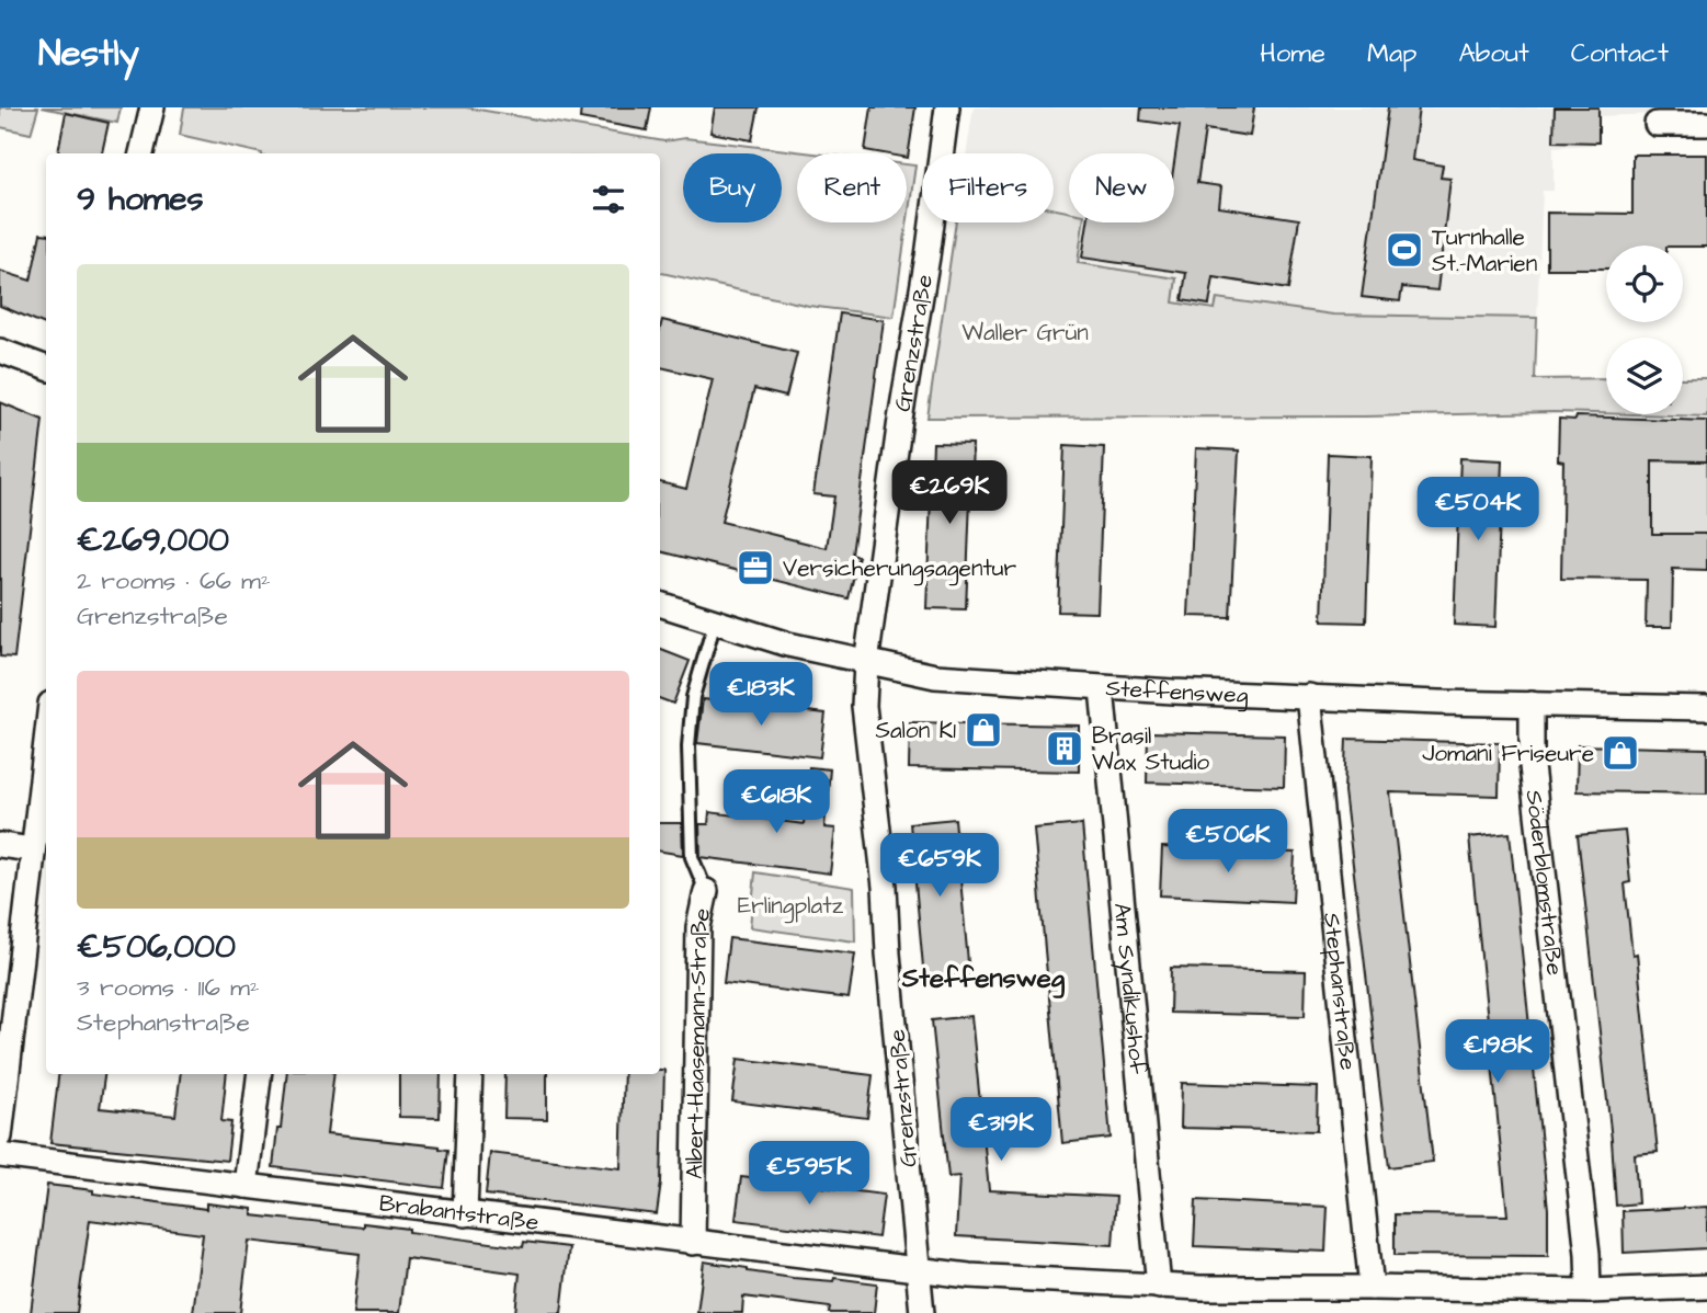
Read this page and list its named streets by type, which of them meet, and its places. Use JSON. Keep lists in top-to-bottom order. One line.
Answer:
{"streets":{"street":["Grenzstraße","Steffensweg","Söderblomstraße","Am Syndikushof","Stephanstraße","Albert-Haasemann-Straße","Brabantstraße"]},"crossings":[["Grenzstraße","Steffensweg"],["Grenzstraße","Brabantstraße"],["Steffensweg","Söderblomstraße"],["Steffensweg","Am Syndikushof"],["Steffensweg","Stephanstraße"],["Steffensweg","Albert-Haasemann-Straße"],["Söderblomstraße","Brabantstraße"],["Am Syndikushof","Brabantstraße"],["Stephanstraße","Brabantstraße"],["Albert-Haasemann-Straße","Brabantstraße"]],"districts":["Steffensweg"],"parks":["Waller Grün","Erlingplatz"],"places":{"sports":["Turnhalle St.-Marien"],"office":["Versicherungsagentur"],"shop":["Salon K1","Jomani Friseure"],"building":["Brasil Wax Studio"]},"page":{"header":"Nestly","nav":["Home","Map","About","Contact"],"chip":["Buy","Rent","Filters","New"],"heading":"9 homes","list":[{"name":"€269,000","note":"2 rooms · 66 m² · Grenzstraße"},{"name":"€506,000","note":"3 rooms · 116 m² · Stephanstraße"}],"price":["€269K","€504K","€183K","€618K","€506K","€659K","€198K","€319K","€595K"]}}
